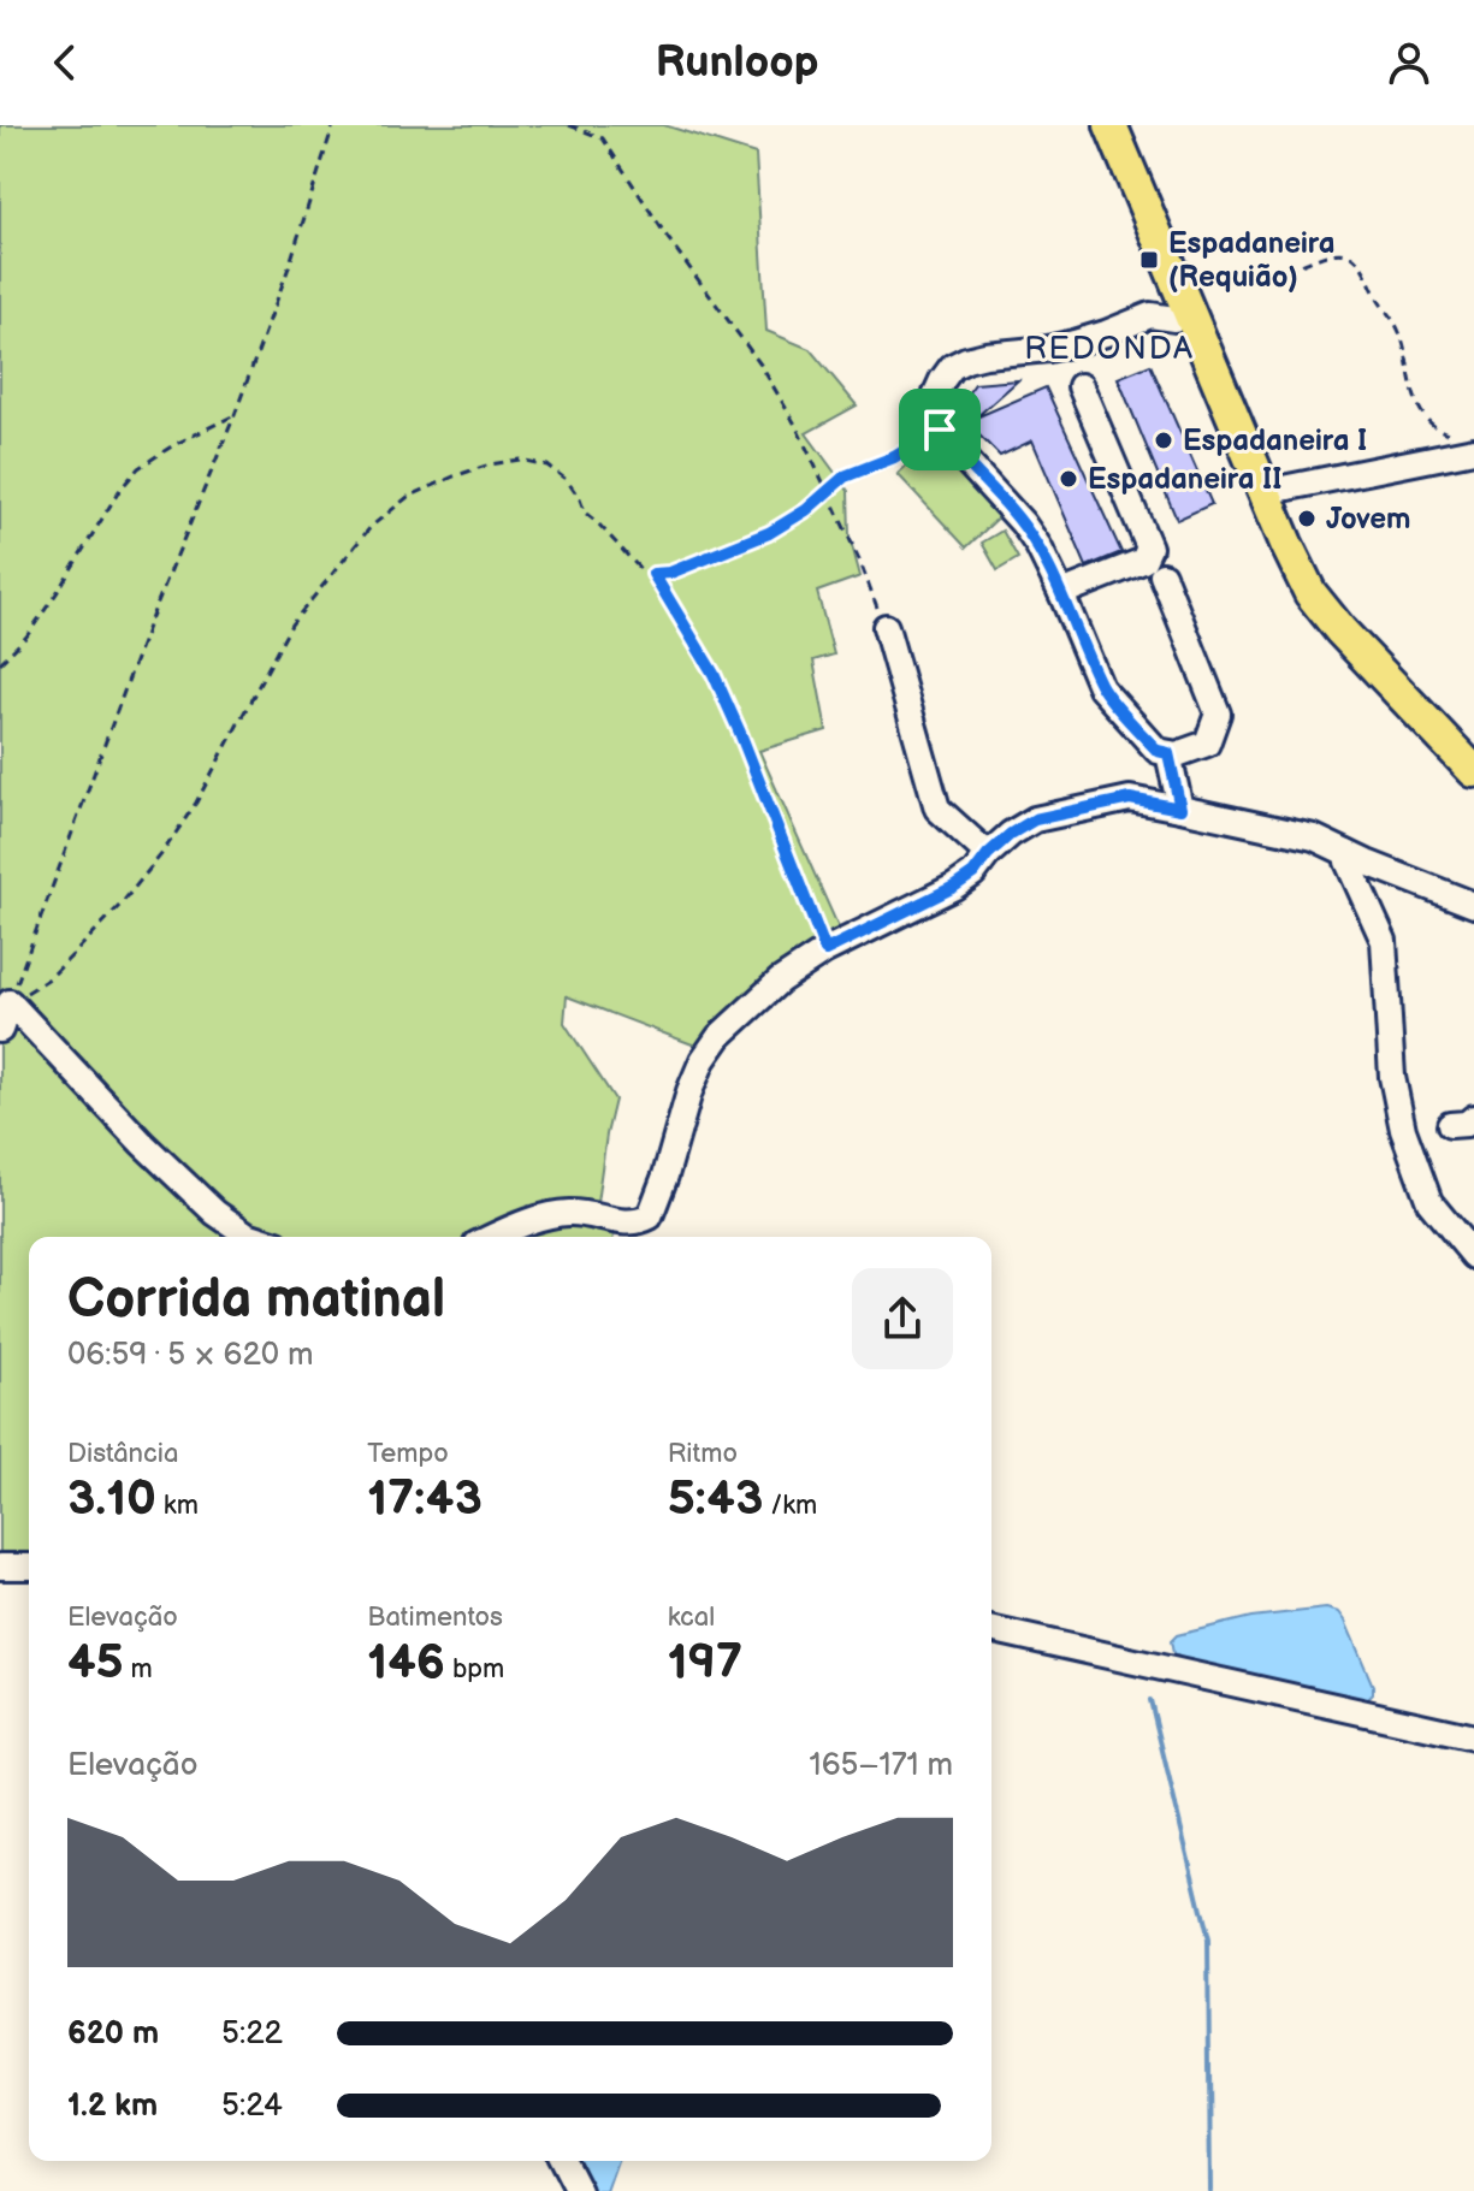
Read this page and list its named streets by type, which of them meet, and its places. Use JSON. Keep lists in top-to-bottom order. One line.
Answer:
{"districts":["REDONDA"],"places":{"transit":["Espadaneira (Requião)"],"other":["Espadaneira I","Espadaneira II","Jovem"]},"page":{"header":"Runloop","heading":["Corrida matinal","06:59 · 5 × 620 m"],"stats":[["Distância","3.10 km"],["Tempo","17:43"],["Ritmo","5:43 /km"],["Elevação","45 m"],["Batimentos","146 bpm"],["kcal","197"]],"chart":["Elevação","165–171 m"],"list":[{"name":"620 m","note":"5:22"},{"name":"1.2 km","note":"5:24"}]}}
